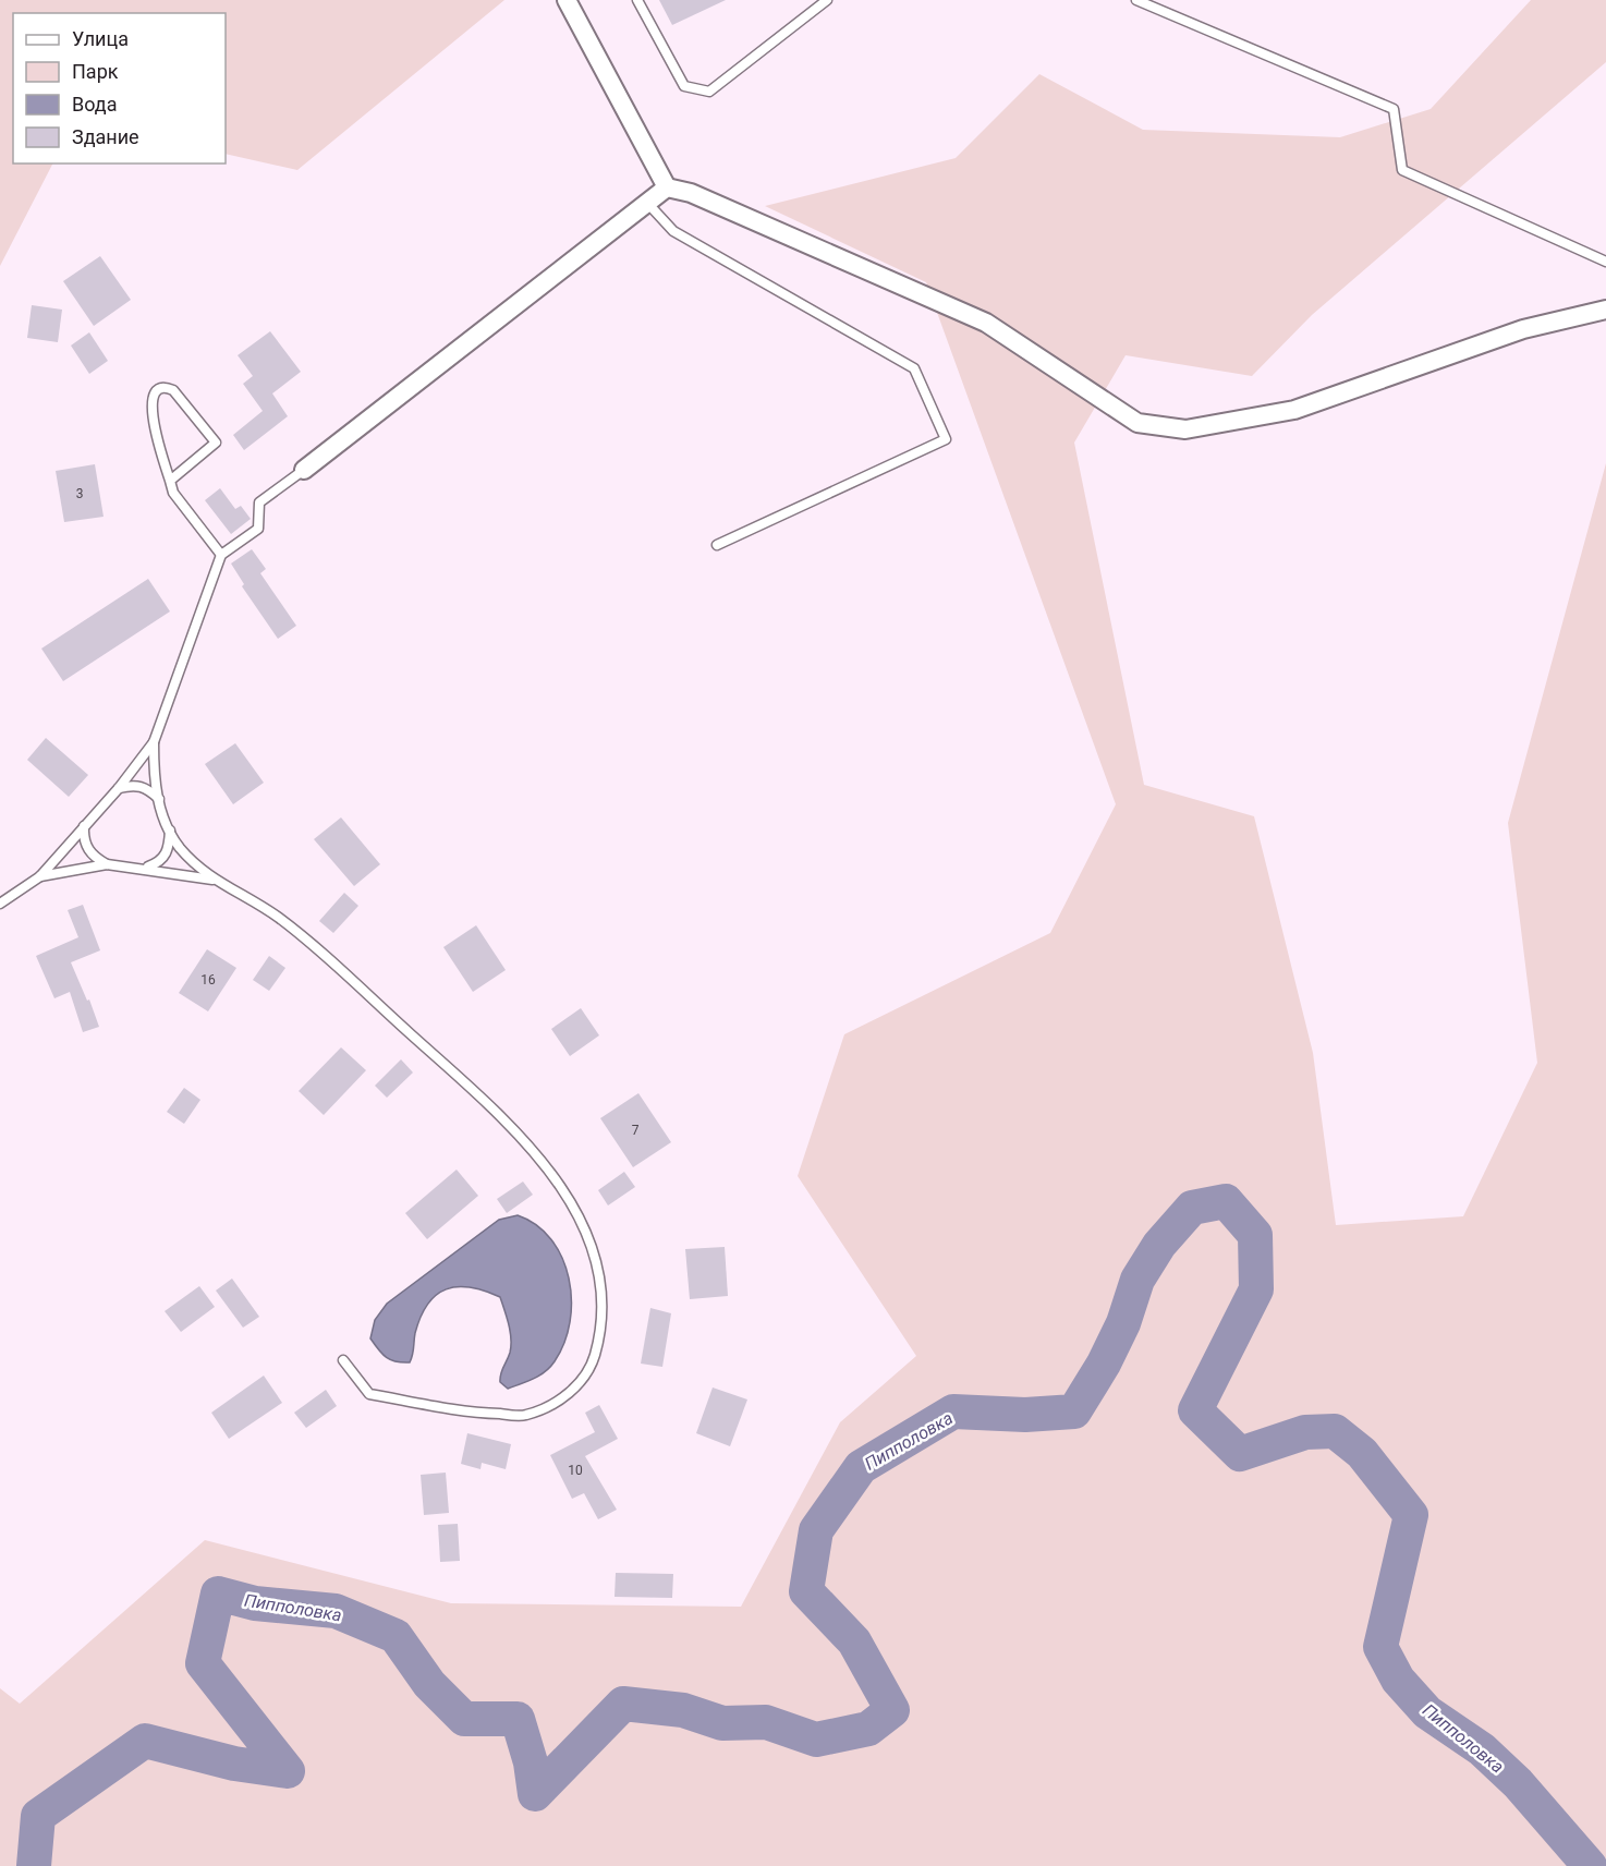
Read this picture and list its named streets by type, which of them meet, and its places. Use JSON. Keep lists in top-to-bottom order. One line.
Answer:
{"water":["Пипполовка"],"house_numbers":["3","16","7","10"],"legend":["Улица","Парк","Вода","Здание"]}
